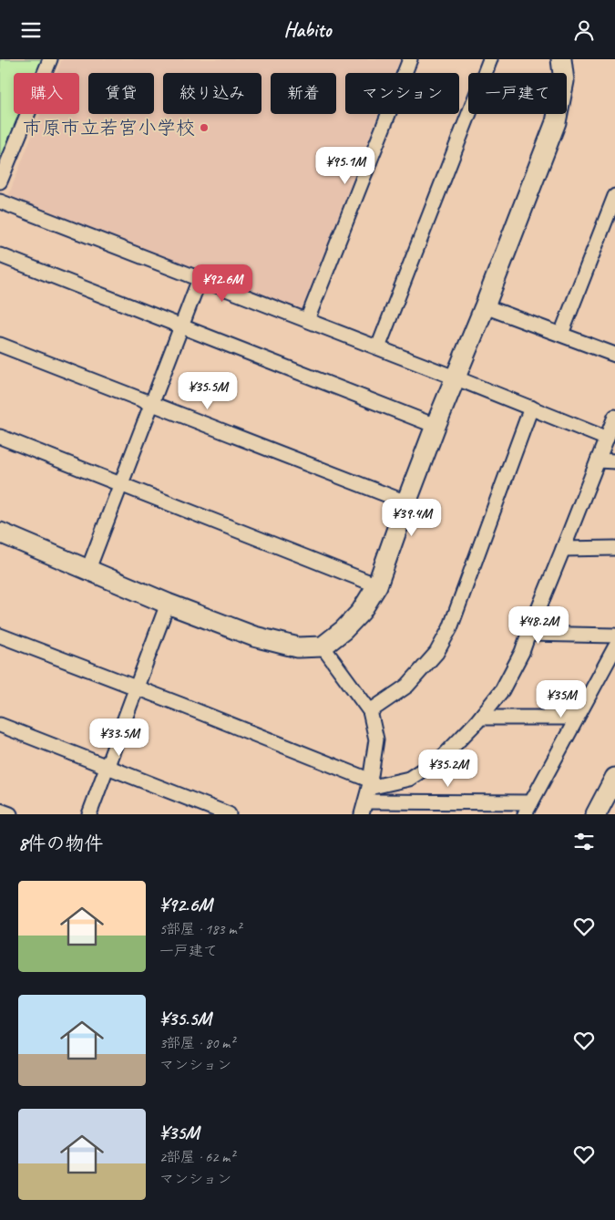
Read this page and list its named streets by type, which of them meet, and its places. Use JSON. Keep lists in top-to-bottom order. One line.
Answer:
{"places":["市原市立若宮小学校"],"page":{"header":"Habito","chip":["購入","賃貸","絞り込み","新着","マンション","一戸建て"],"price":["¥95.1M","¥92.6M","¥35.5M","¥39.4M","¥48.2M","¥35M","¥33.5M","¥35.2M"],"heading":"8件の物件","list":[{"name":"¥92.6M","note":"5部屋 · 183 m² · 一戸建て"},{"name":"¥35.5M","note":"3部屋 · 80 m² · マンション"},{"name":"¥35M","note":"2部屋 · 62 m² · マンション"}]}}
